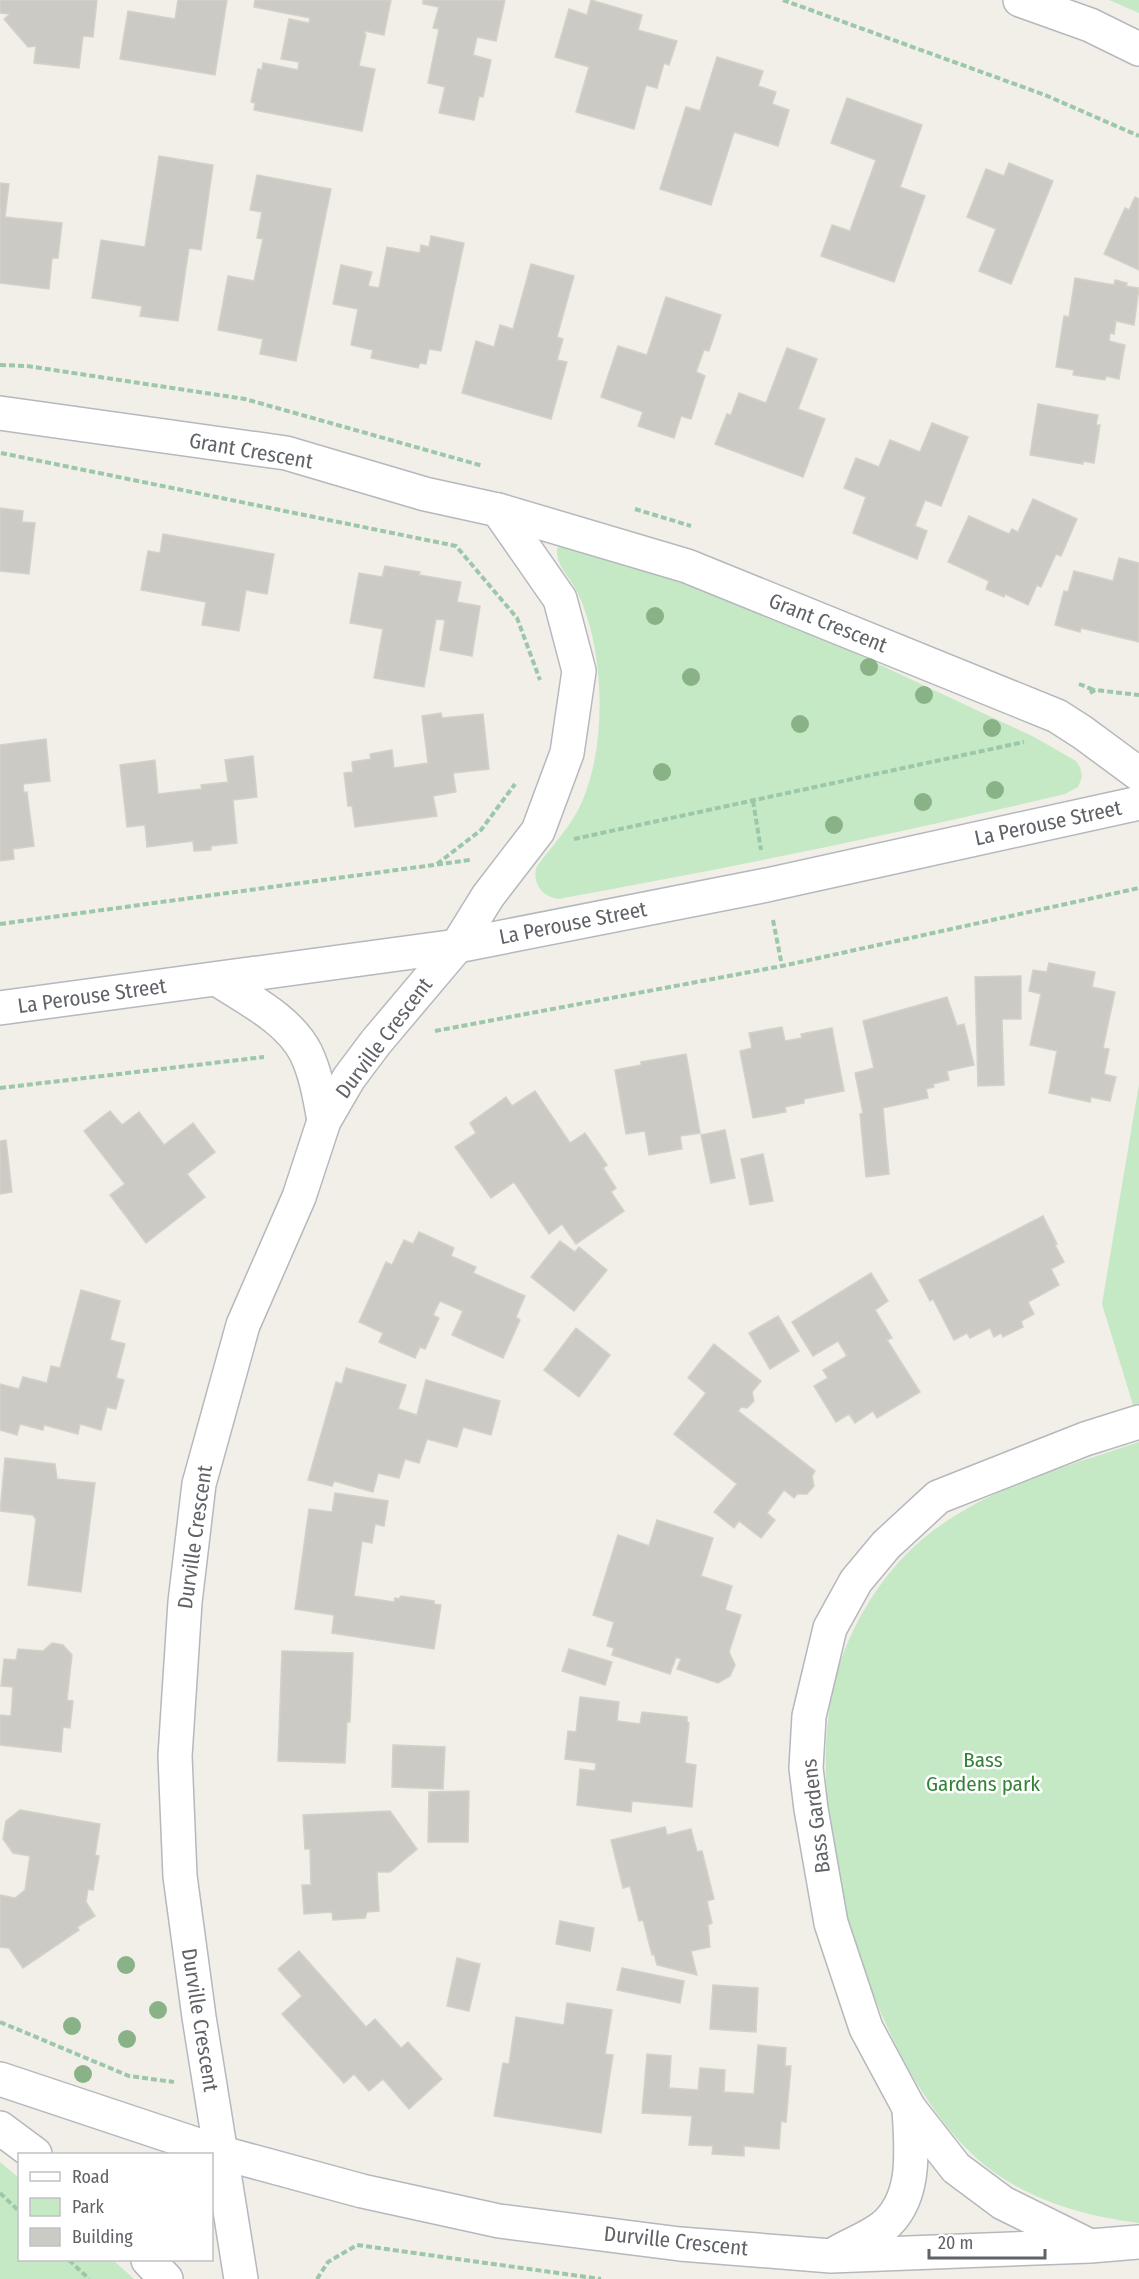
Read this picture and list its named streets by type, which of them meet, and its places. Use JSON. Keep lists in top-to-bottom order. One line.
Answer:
{"streets":{"street":["Grant Crescent","La Perouse Street","Durville Crescent","Bass Gardens"]},"crossings":[["La Perouse Street","Durville Crescent"],["Durville Crescent","Bass Gardens"]],"parks":["Bass Gardens park"],"legend":["Road","Park","Building"],"scale_bar":"20 m"}
